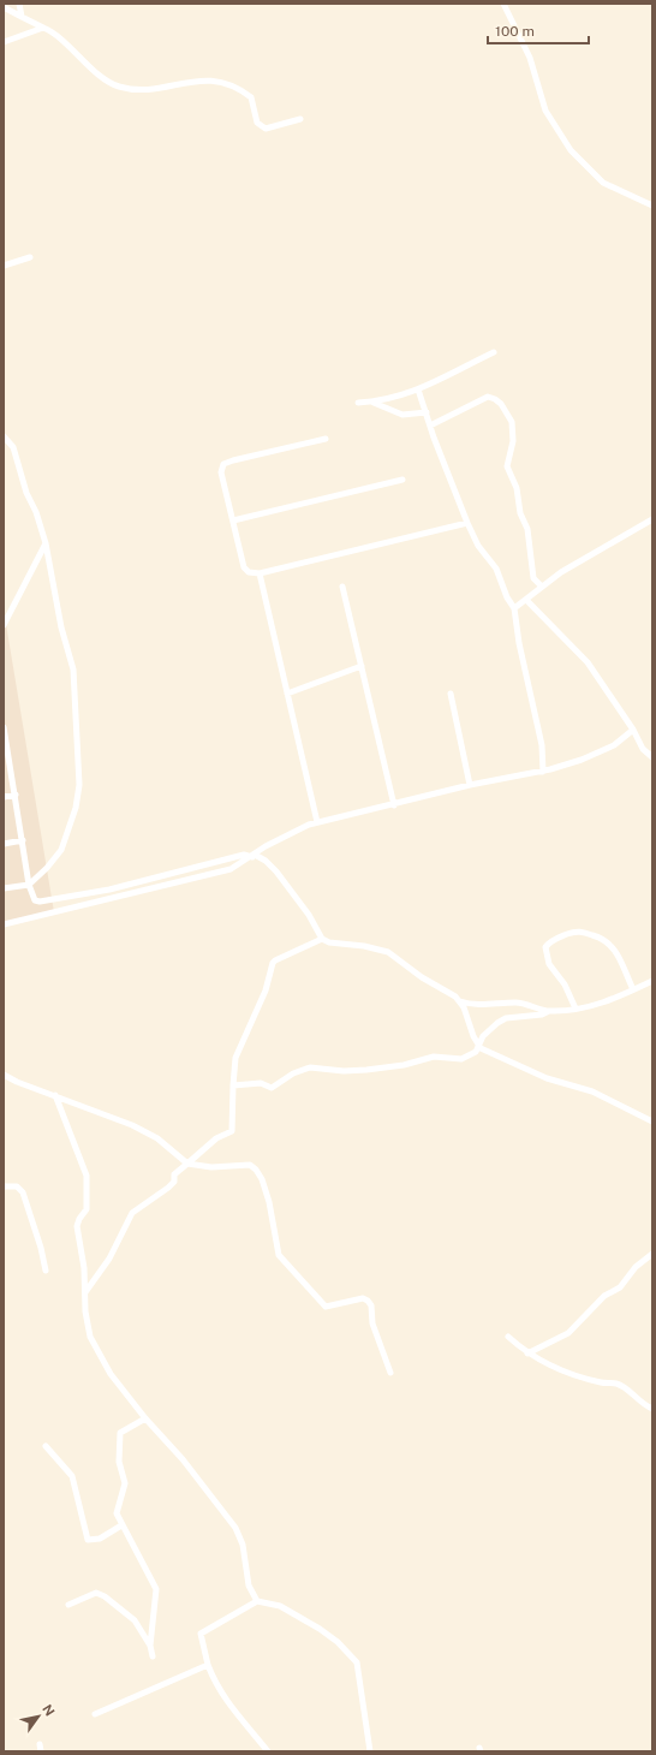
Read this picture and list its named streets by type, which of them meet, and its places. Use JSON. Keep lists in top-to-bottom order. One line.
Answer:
{"scale_bar":"100 m","north":"top right"}
